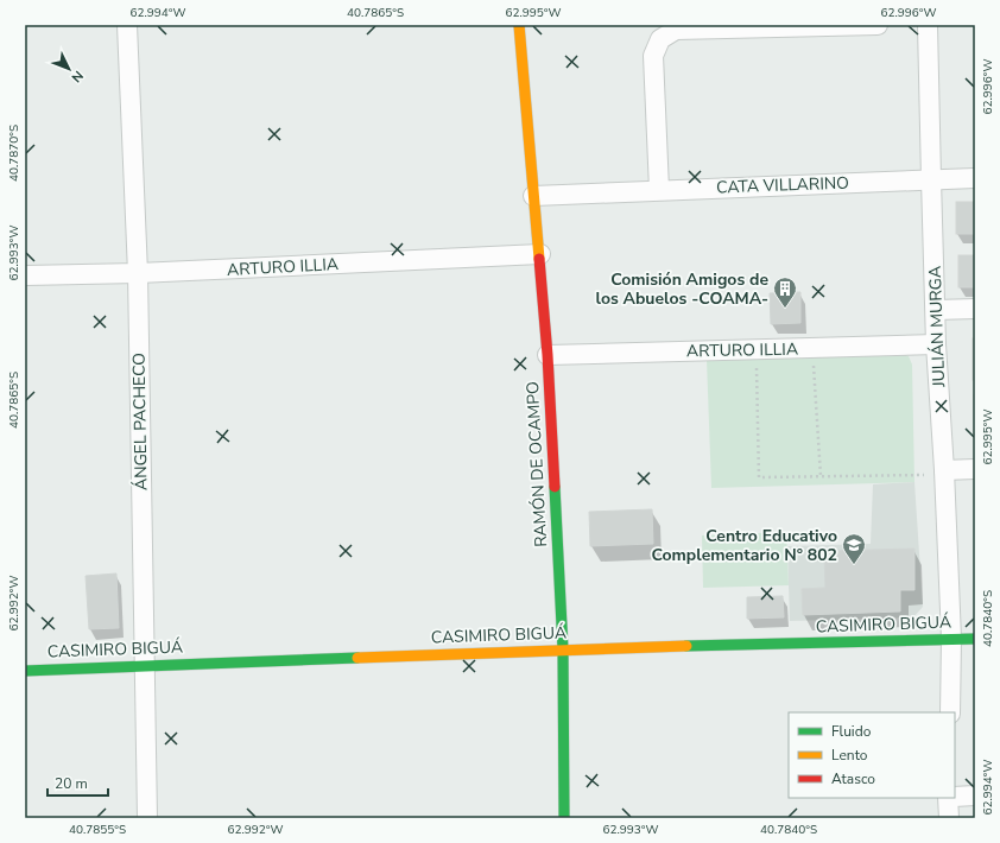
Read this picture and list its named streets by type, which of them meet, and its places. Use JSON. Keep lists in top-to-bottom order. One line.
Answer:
{"streets":{"street":["CATA VILLARINO","ARTURO ILLIA","JULIÁN MURGA","ÁNGEL PACHECO","RAMÓN DE OCAMPO","CASIMIRO BIGUÁ"]},"crossings":[["CATA VILLARINO","JULIÁN MURGA"],["CATA VILLARINO","RAMÓN DE OCAMPO"],["ARTURO ILLIA","JULIÁN MURGA"],["ARTURO ILLIA","ÁNGEL PACHECO"],["ARTURO ILLIA","RAMÓN DE OCAMPO"],["JULIÁN MURGA","CASIMIRO BIGUÁ"],["ÁNGEL PACHECO","CASIMIRO BIGUÁ"],["RAMÓN DE OCAMPO","CASIMIRO BIGUÁ"]],"places":{"building":["Comisión Amigos de los Abuelos -COAMA-"],"school or university":["Centro Educativo Complementario N° 802"]},"legend":["Fluido","Lento","Atasco"],"scale_bar":"20 m","north":"bottom right","coordinates":["62.994°W","40.7865°S","62.995°W","62.996°W","40.7870°S","62.993°W","62.992°W","40.7840°S","40.7855°S"]}
